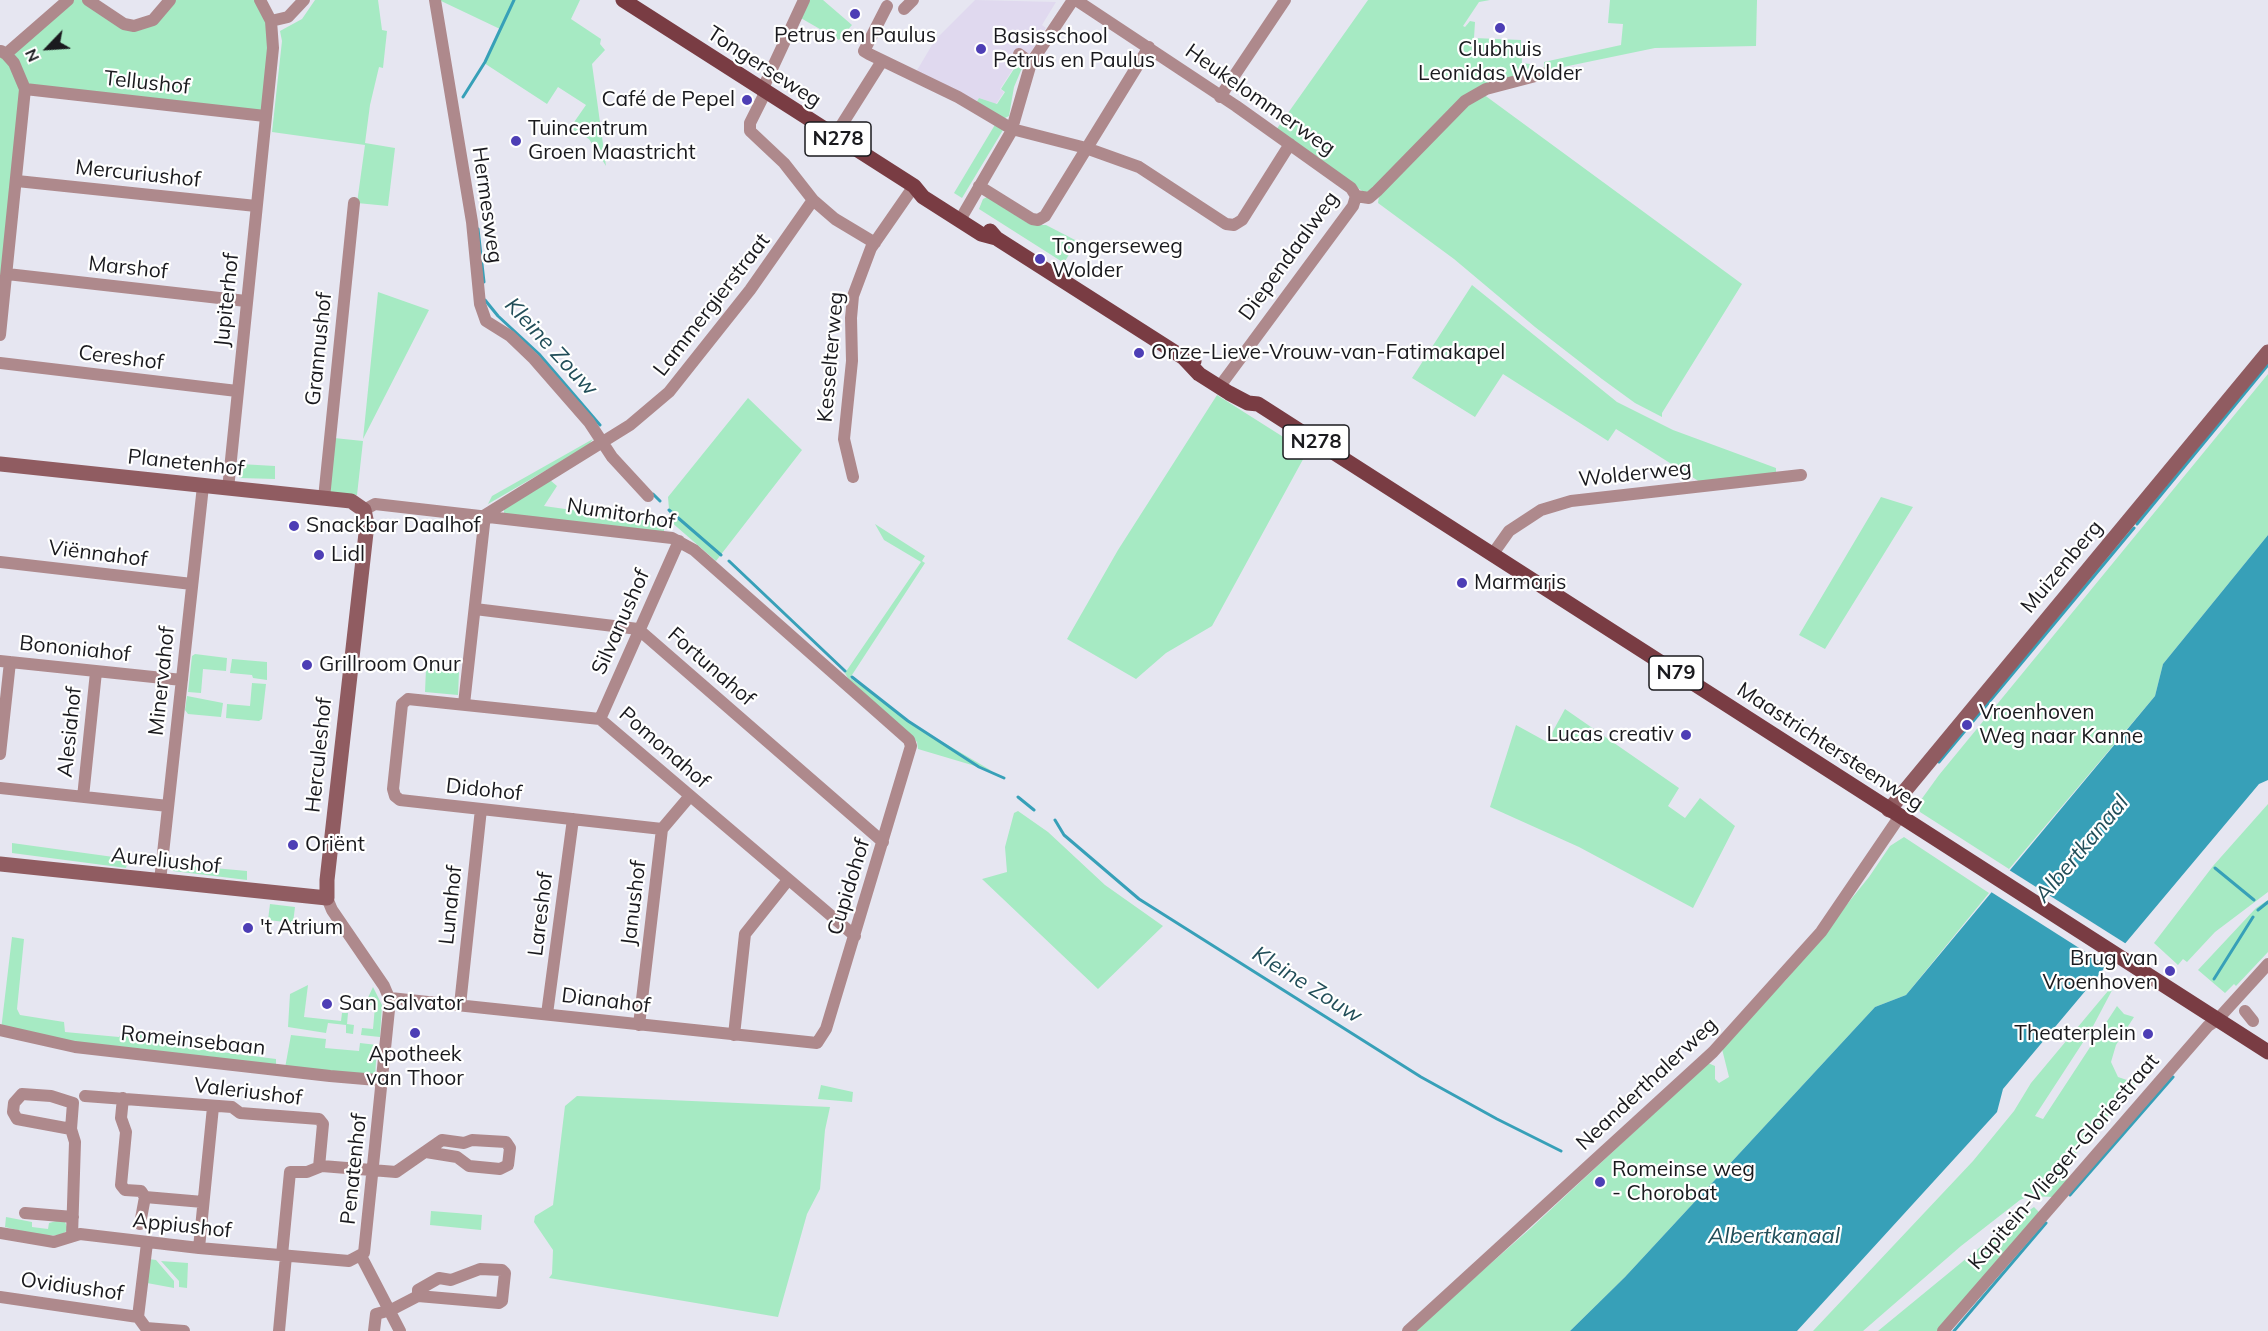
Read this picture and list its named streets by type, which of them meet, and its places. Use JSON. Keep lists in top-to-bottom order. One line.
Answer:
{"streets":{"main road":["Tongerseweg","N278","N79","Maastrichtersteenweg"],"street":["Tellushof","Heukelommerweg","Mercuriushof","Hermesweg","Diependaalweg","Marshof","Jupiterhof","Lammergierstraat","Grannushof","Kesselterweg","Cereshof","Planetenhof","Wolderweg","Numitorhof","Viënnahof","Muizenberg","Silvanushof","Bononiahof","Fortunahof","Minervahof","Alesiahof","Pomonahof","Herculeshof","Didohof","Aureliushof","Cupidohof","Janushof","Lunahof","Lareshof","Dianahof","Romeinsebaan","Neanderthalerweg","Valeriushof","Kapitein-Vlieger-Gloriestraat","Penatenhof","Appiushof","Ovidiushof"]},"crossings":[["Tongerseweg","N278"],["Tongerseweg","Diependaalweg"],["Tongerseweg","Kesselterweg"],["Tellushof","Jupiterhof"],["Heukelommerweg","Diependaalweg"],["N278","Diependaalweg"],["N278","Maastrichtersteenweg"],["Mercuriushof","Jupiterhof"],["Hermesweg","Lammergierstraat"],["Marshof","Jupiterhof"],["Jupiterhof","Cereshof"],["Jupiterhof","Planetenhof"],["Lammergierstraat","Numitorhof"],["Grannushof","Planetenhof"],["Planetenhof","Numitorhof"],["Planetenhof","Minervahof"],["Planetenhof","Herculeshof"],["Wolderweg","Maastrichtersteenweg"],["Numitorhof","Silvanushof"],["Numitorhof","Herculeshof"],["Numitorhof","Cupidohof"],["Viënnahof","Minervahof"],["Muizenberg","Maastrichtersteenweg"],["Muizenberg","Neanderthalerweg"],["Silvanushof","Fortunahof"],["Silvanushof","Pomonahof"],["Bononiahof","Minervahof"],["Bononiahof","Alesiahof"],["Fortunahof","Cupidohof"],["Minervahof","Alesiahof"],["Minervahof","Aureliushof"],["Maastrichtersteenweg","Neanderthalerweg"],["Maastrichtersteenweg","Kapitein-Vlieger-Gloriestraat"],["Pomonahof","Didohof"],["Pomonahof","Cupidohof"],["Herculeshof","Aureliushof"],["Didohof","Janushof"],["Didohof","Lunahof"],["Didohof","Lareshof"],["Cupidohof","Dianahof"],["Janushof","Dianahof"],["Lunahof","Dianahof"],["Lareshof","Dianahof"],["Dianahof","Penatenhof"],["Romeinsebaan","Penatenhof"],["Penatenhof","Appiushof"]],"water":["Kleine Zouw","Albertkanaal"],"places":["Petrus en Paulus","Clubhuis Leonidas Wolder","Basisschool Petrus en Paulus","Café de Pepel","Tuincentrum Groen Maastricht","Tongerseweg Wolder","Onze-Lieve-Vrouw-van-Fatimakapel","Snackbar Daalhof","Lidl","Marmaris","Grillroom Onur","Vroenhoven Weg naar Kanne","Lucas creativ","Oriënt","'t Atrium","Brug van Vroenhoven","San Salvator","Apotheek van Thoor","Theaterplein","Romeinse weg - Chorobat"],"north":"bottom left"}
